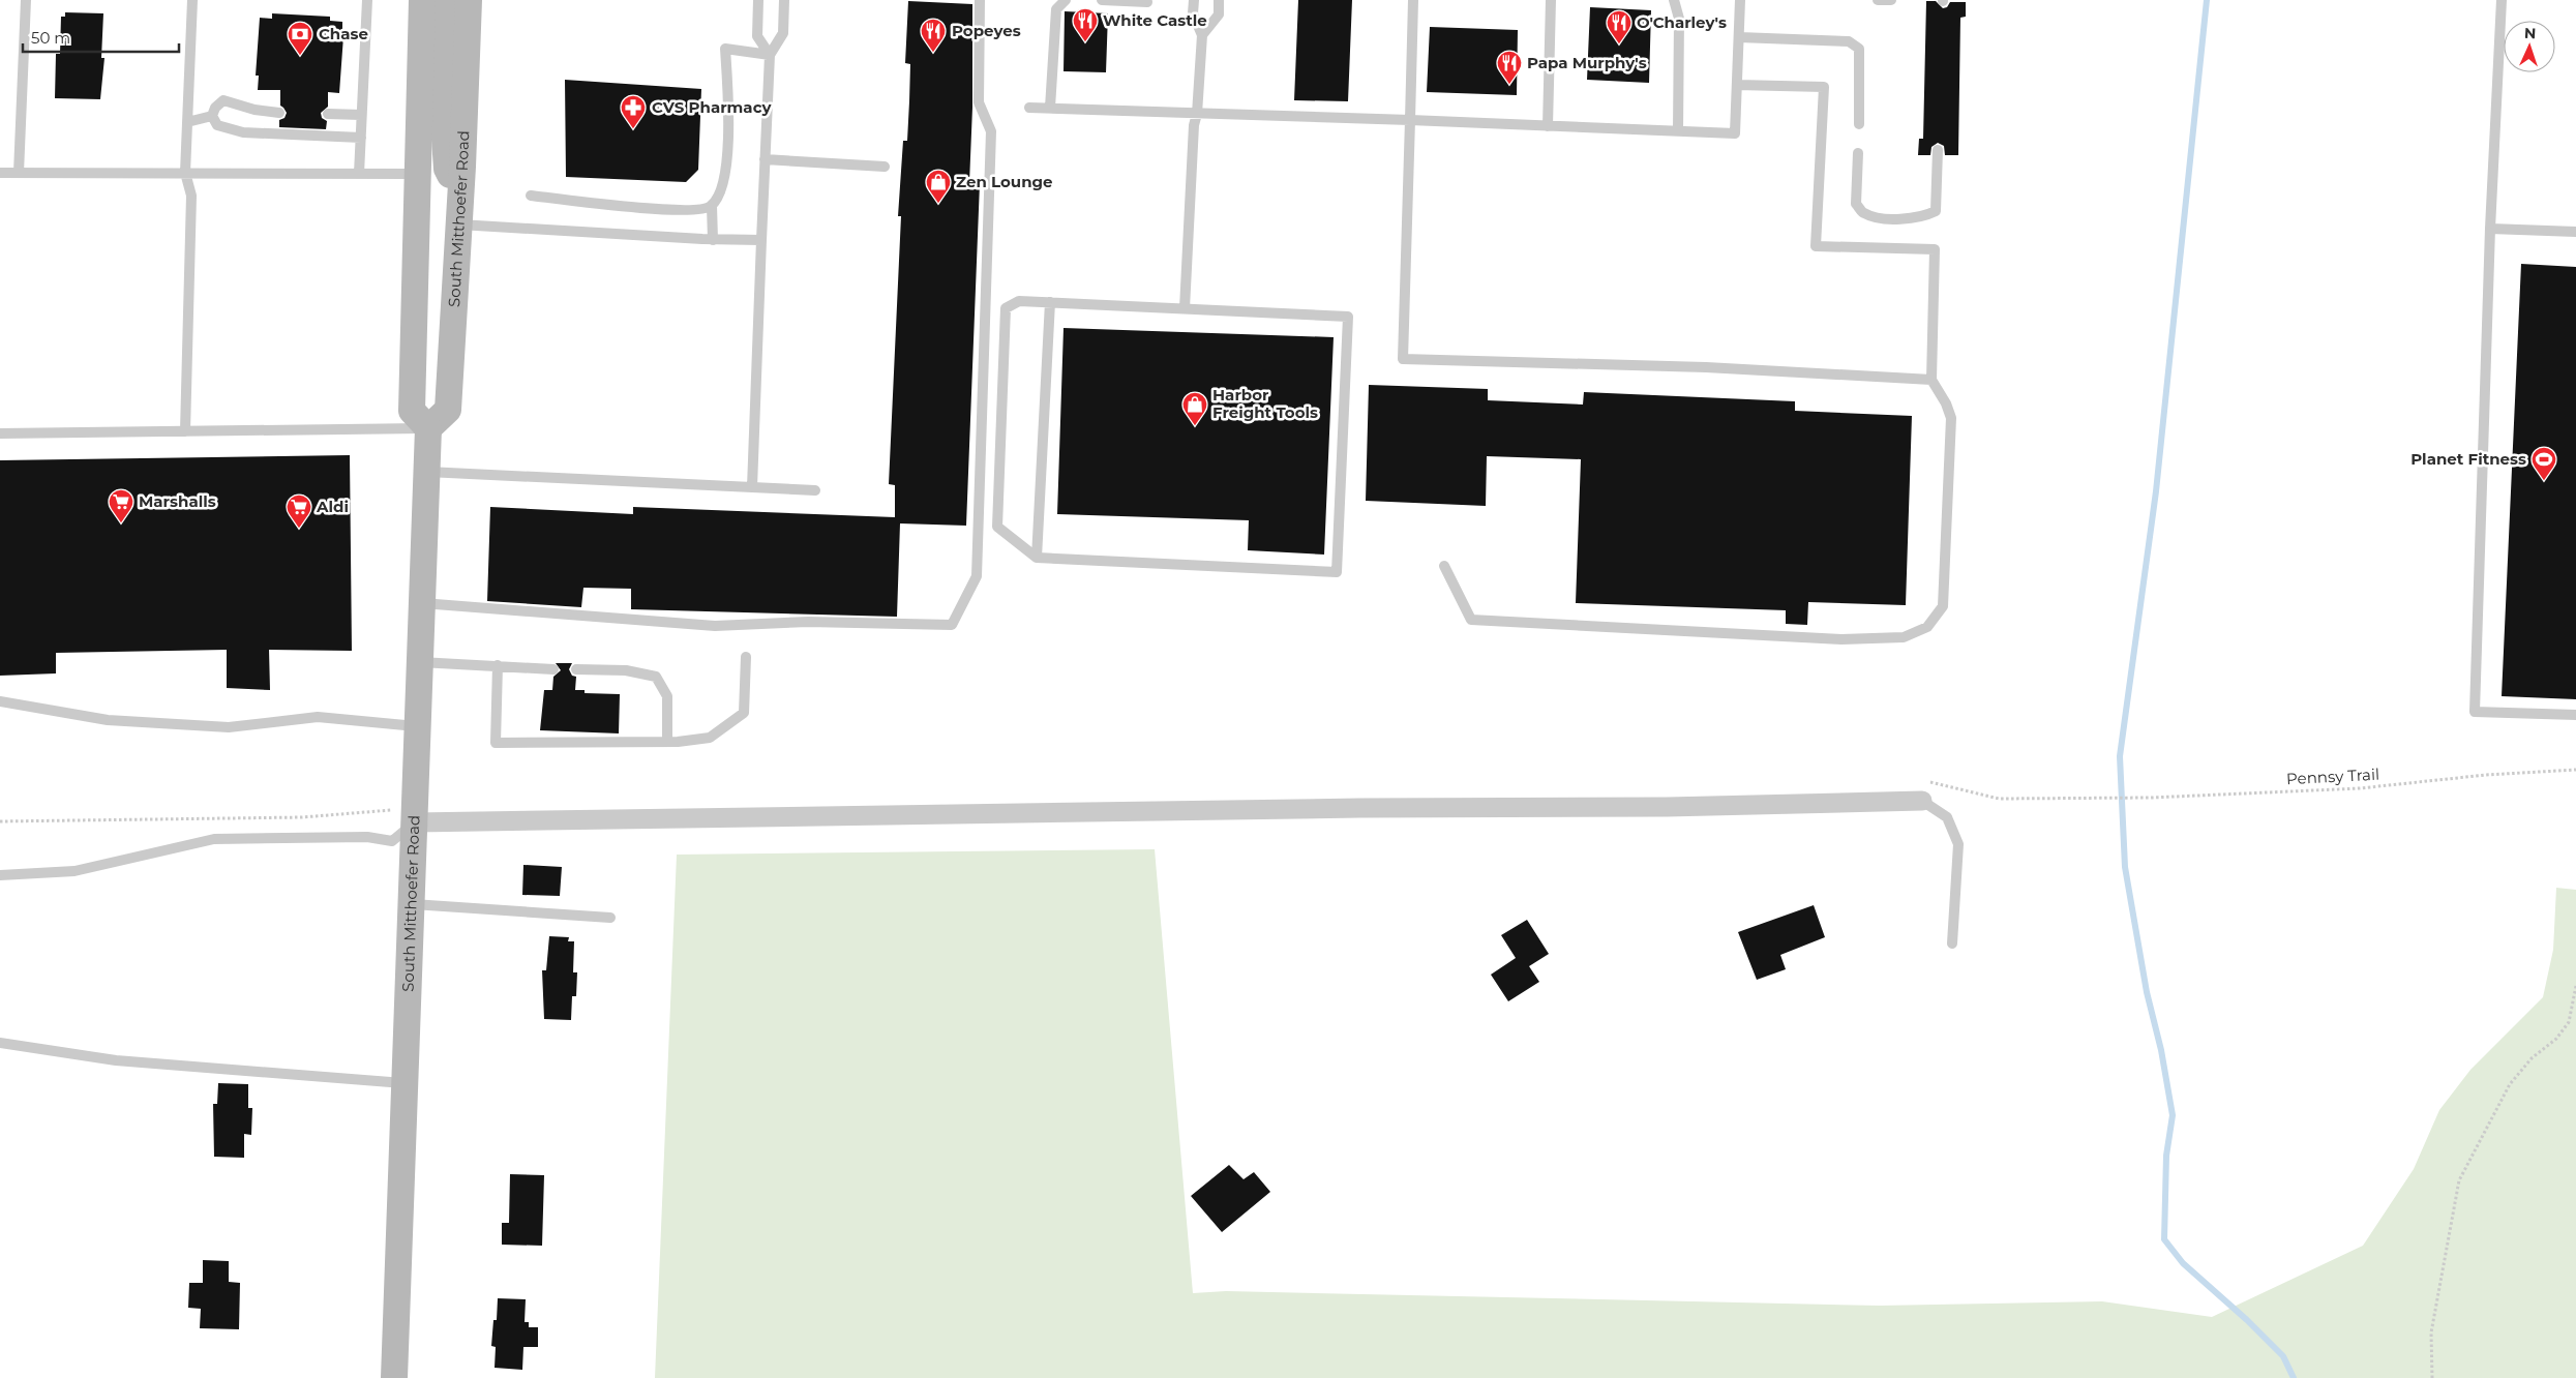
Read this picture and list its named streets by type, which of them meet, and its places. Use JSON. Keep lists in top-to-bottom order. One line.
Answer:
{"streets":{"main road":["South Mitthoefer Road"],"path":["Pennsy Trail"]},"places":{"restaurant":["White Castle","O'Charley's","Popeyes","Papa Murphy's"],"bank":["Chase"],"pharmacy":["CVS Pharmacy"],"shop":["Zen Lounge","Harbor Freight Tools"],"sports":["Planet Fitness"],"supermarket":["Marshalls","Aldi"]},"scale_bar":"50 m","north":"top"}
